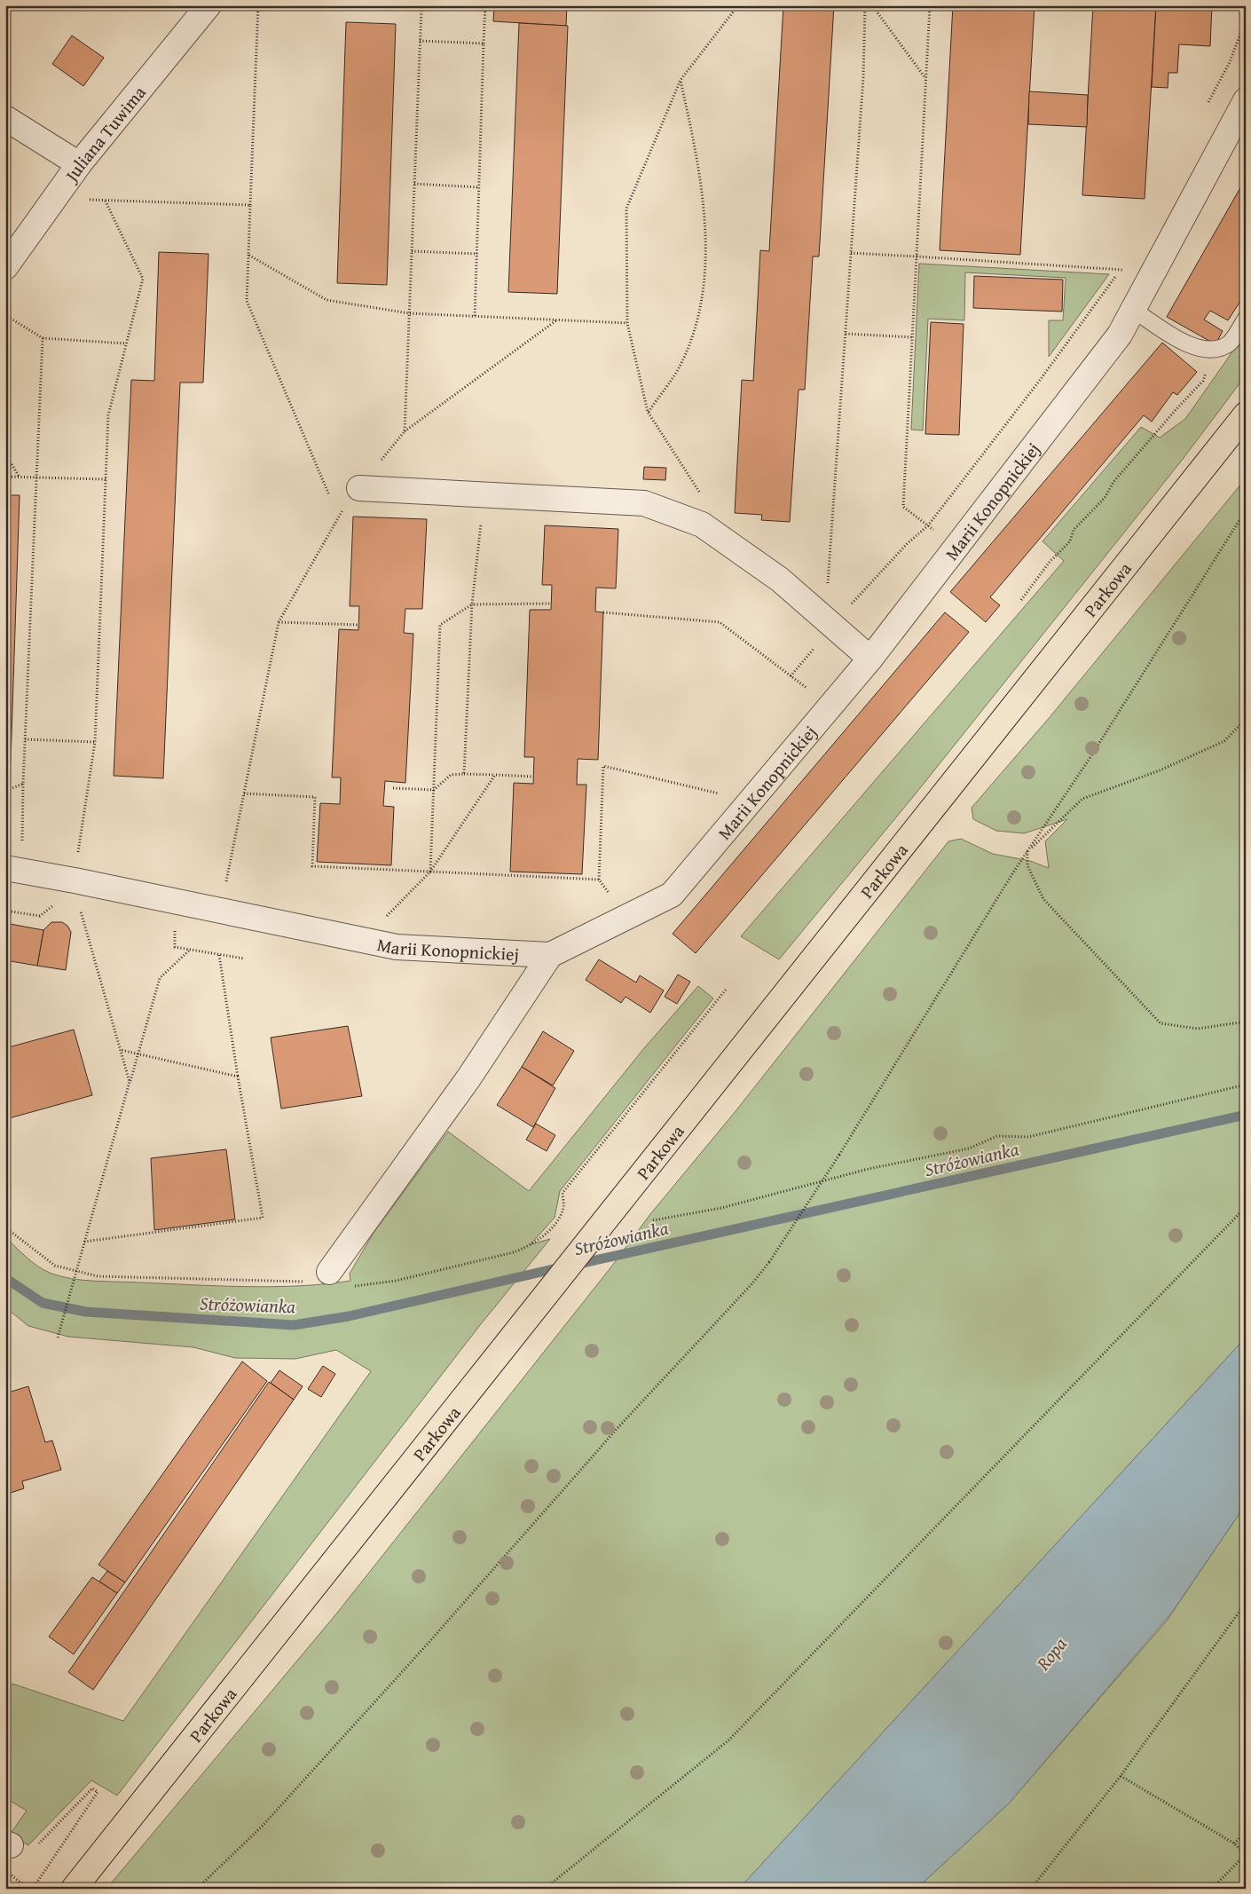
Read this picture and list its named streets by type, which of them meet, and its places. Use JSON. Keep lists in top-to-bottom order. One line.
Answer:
{"streets":{"main road":["Parkowa"],"street":["Juliana Tuwima","Marii Konopnickiej"]},"water":["Stróżowianka","Ropa"]}
